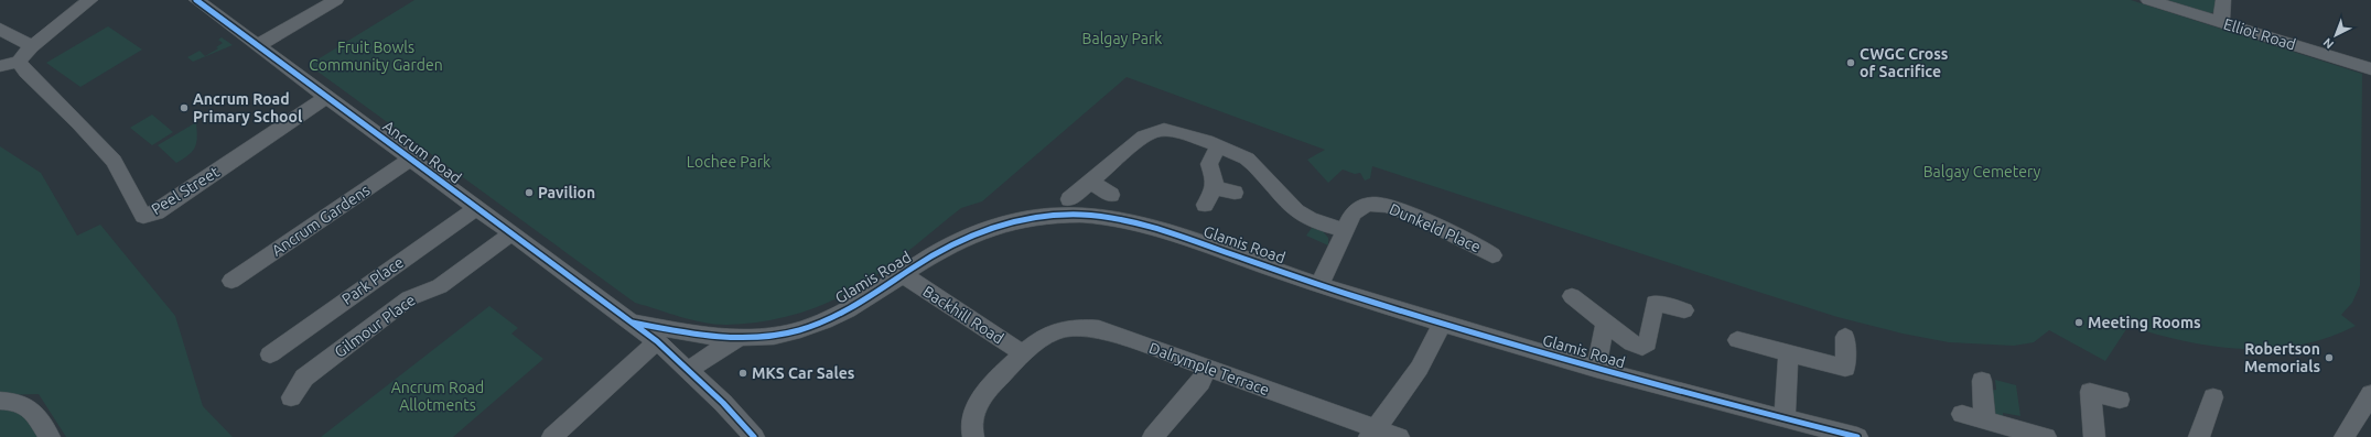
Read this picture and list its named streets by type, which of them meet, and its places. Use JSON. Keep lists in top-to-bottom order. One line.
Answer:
{"streets":{"street":["Elliot Road","Ancrum Road","Peel Street","Ancrum Gardens","Dunkeld Place","Glamis Road","Park Place","Backhill Road","Gilmour Place","Dalrymple Terrace"]},"crossings":[["Ancrum Road","Peel Street"],["Ancrum Road","Ancrum Gardens"],["Ancrum Road","Glamis Road"],["Ancrum Road","Park Place"],["Ancrum Road","Gilmour Place"],["Dunkeld Place","Glamis Road"],["Glamis Road","Backhill Road"],["Backhill Road","Dalrymple Terrace"]],"parks":["Balgay Park","Fruit Bowls Community Garden","Lochee Park","Balgay Cemetery","Ancrum Road Allotments"],"places":["CWGC Cross of Sacrifice","Ancrum Road Primary School","Pavilion","Meeting Rooms","Robertson Memorials","MKS Car Sales"],"north":"bottom left"}
